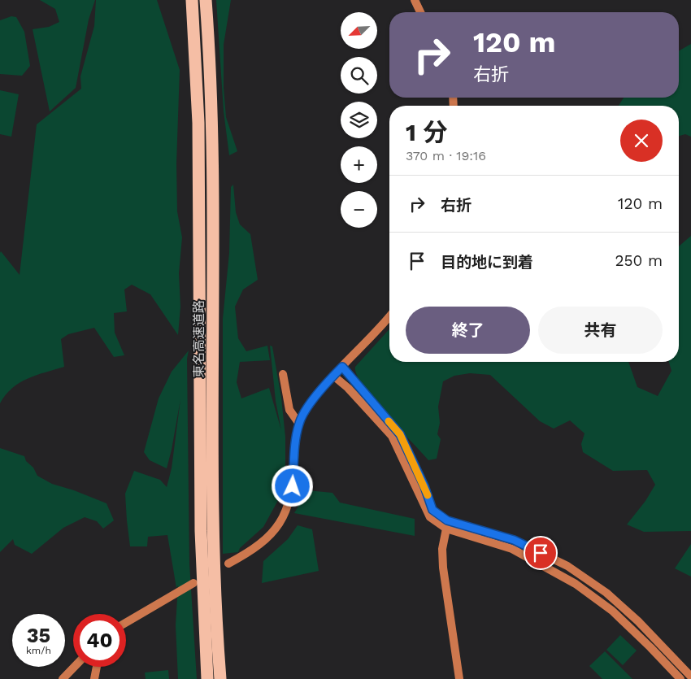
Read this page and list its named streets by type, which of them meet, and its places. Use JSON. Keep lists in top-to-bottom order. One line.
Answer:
{"streets":{"highway":["東名高速道路"]},"north":"bottom left","page":{"map_buttons":["+","−"],"turn":["120 m","右折"],"heading":["1 分","370 m · 19:16"],"list":[{"name":"右折","value":"120 m"},{"name":"目的地に到着","value":"250 m"}],"buttons":["終了","共有"],"speed":"35 km/h","limit":"40"}}
